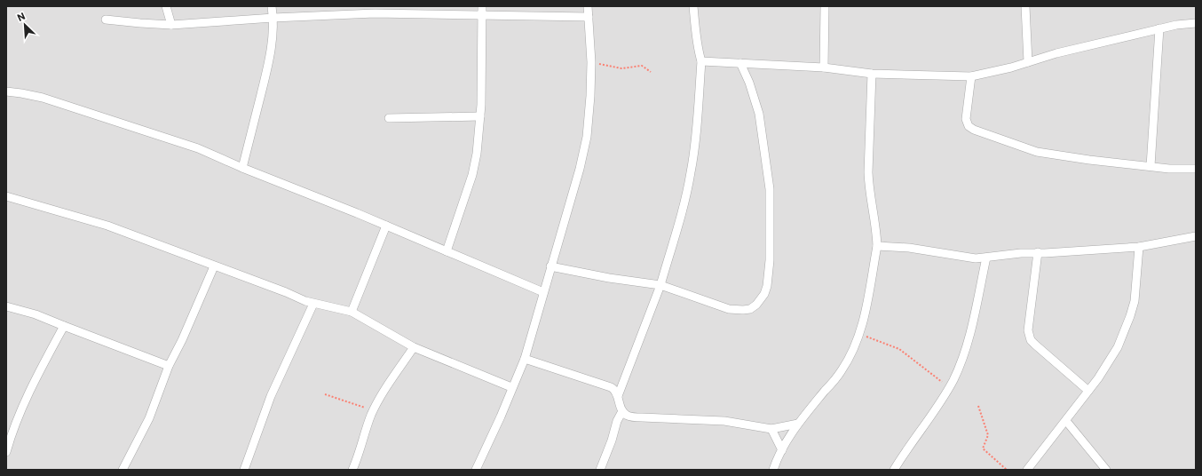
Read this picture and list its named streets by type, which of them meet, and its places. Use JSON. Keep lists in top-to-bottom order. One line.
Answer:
{"north":"top left"}
